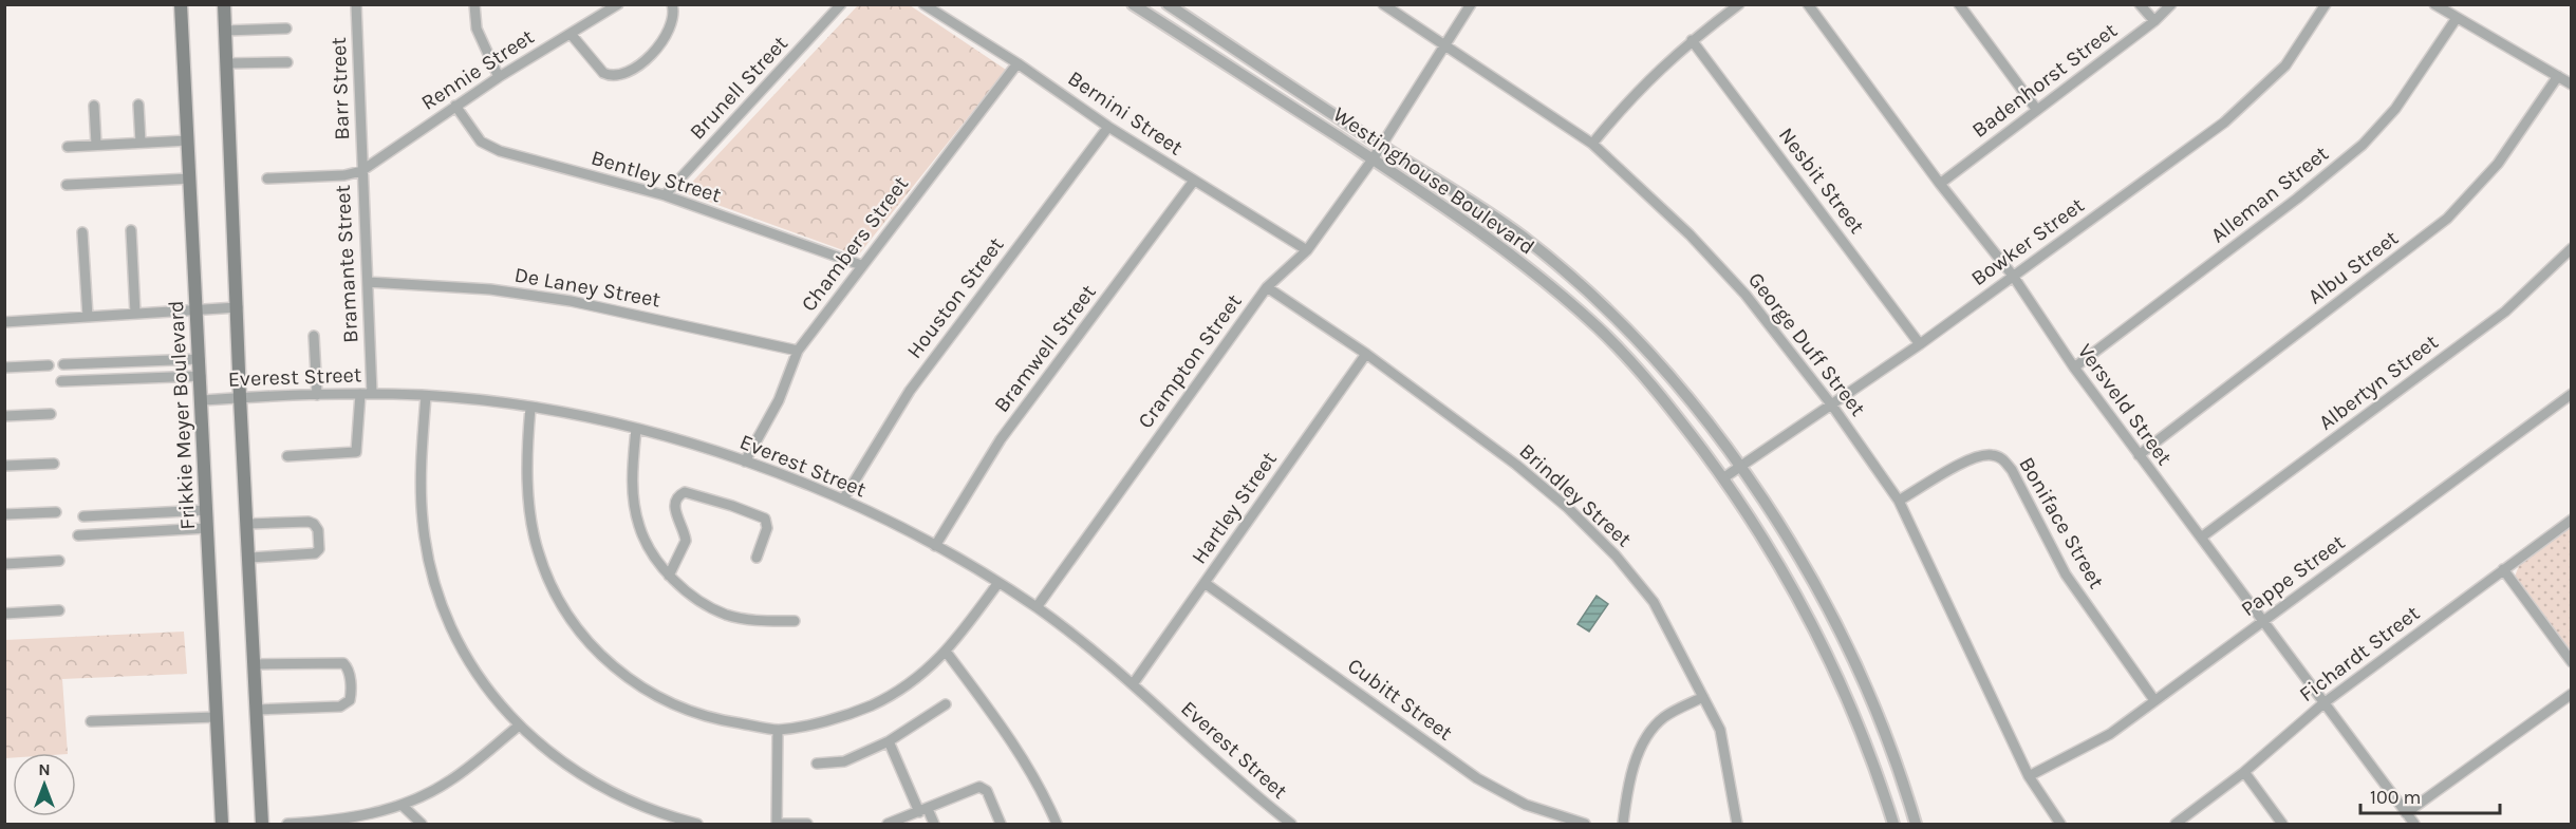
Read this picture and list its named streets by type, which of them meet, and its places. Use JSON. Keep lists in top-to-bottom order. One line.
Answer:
{"streets":{"main road":["Frikkie Meyer Boulevard"],"street":["Rennie Street","Badenhorst Street","Brunell Street","Barr Street","Bernini Street","Bentley Street","Westinghouse Boulevard","Nesbit Street","Alleman Street","Bowker Street","Chambers Street","Bramante Street","Albu Street","De Laney Street","Houston Street","George Duff Street","Bramwell Street","Crampton Street","Everest Street","Albertyn Street","Versveld Street","Brindley Street","Hartley Street","Boniface Street","Pappe Street","Fichardt Street","Cubitt Street"]},"crossings":[["Rennie Street","Barr Street"],["Rennie Street","Bentley Street"],["Rennie Street","Bramante Street"],["Badenhorst Street","Versveld Street"],["Brunell Street","Bentley Street"],["Barr Street","Bramante Street"],["Bernini Street","Chambers Street"],["Bernini Street","Houston Street"],["Bernini Street","Bramwell Street"],["Bernini Street","Crampton Street"],["Bentley Street","Chambers Street"],["Westinghouse Boulevard","Bowker Street"],["Westinghouse Boulevard","Crampton Street"],["Nesbit Street","Bowker Street"],["Alleman Street","Versveld Street"],["Bowker Street","George Duff Street"],["Bowker Street","Versveld Street"],["Chambers Street","De Laney Street"],["Chambers Street","Everest Street"],["Bramante Street","De Laney Street"],["Bramante Street","Everest Street"],["Albu Street","Versveld Street"],["Houston Street","Everest Street"],["George Duff Street","Crampton Street"],["George Duff Street","Boniface Street"],["George Duff Street","Pappe Street"],["Bramwell Street","Everest Street"],["Crampton Street","Everest Street"],["Crampton Street","Brindley Street"],["Everest Street","Frikkie Meyer Boulevard"],["Everest Street","Hartley Street"],["Albertyn Street","Versveld Street"],["Versveld Street","Pappe Street"],["Versveld Street","Fichardt Street"],["Brindley Street","Hartley Street"],["Hartley Street","Cubitt Street"],["Boniface Street","Pappe Street"]],"scale_bar":"100 m","north":"top"}
